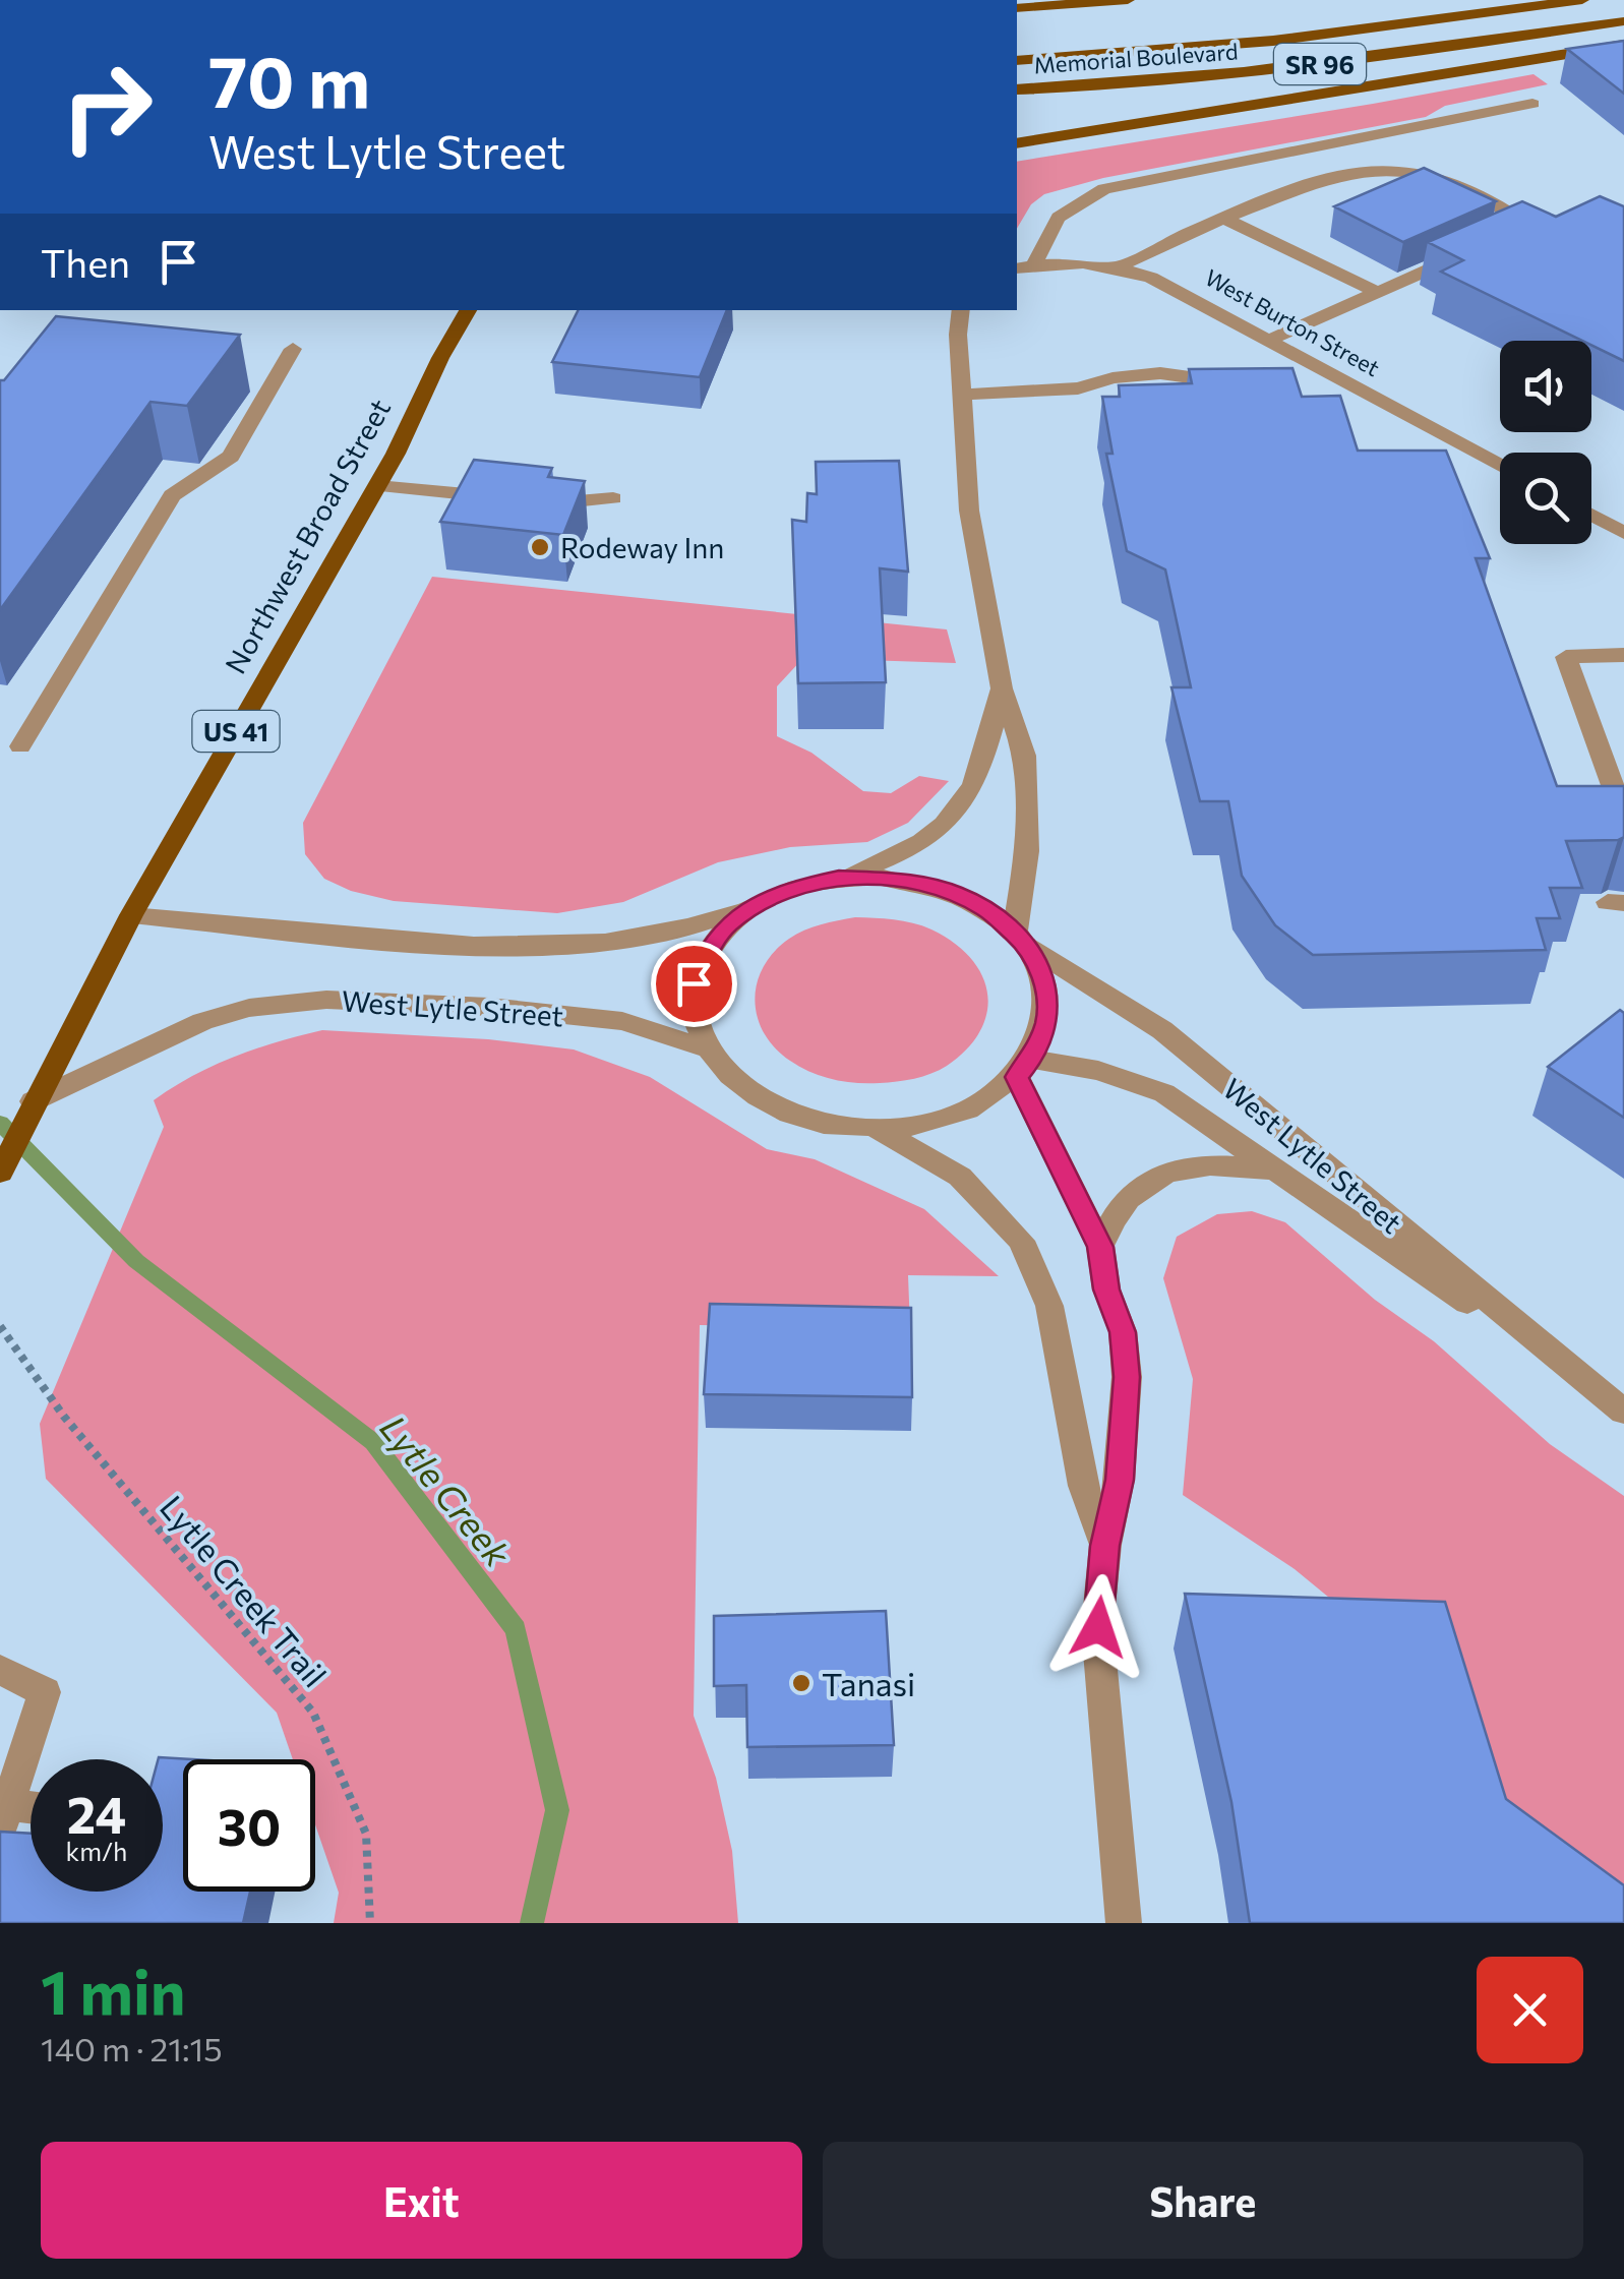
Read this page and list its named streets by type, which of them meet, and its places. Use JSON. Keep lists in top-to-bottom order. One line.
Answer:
{"streets":{"main road":["Memorial Boulevard","SR 96","Northwest Broad Street","US 41"],"street":["West Burton Street","West Lytle Street"],"path":["Lytle Creek Trail"]},"crossings":[["Northwest Broad Street","West Lytle Street"]],"water":["Lytle Creek"],"places":["Rodeway Inn","Tanasi"],"page":{"turn":["70 m","West Lytle Street"],"then":"Then","speed":"24 km/h","limit":"30","heading":["1 min","140 m · 21:15"],"buttons":["Exit","Share"]}}
